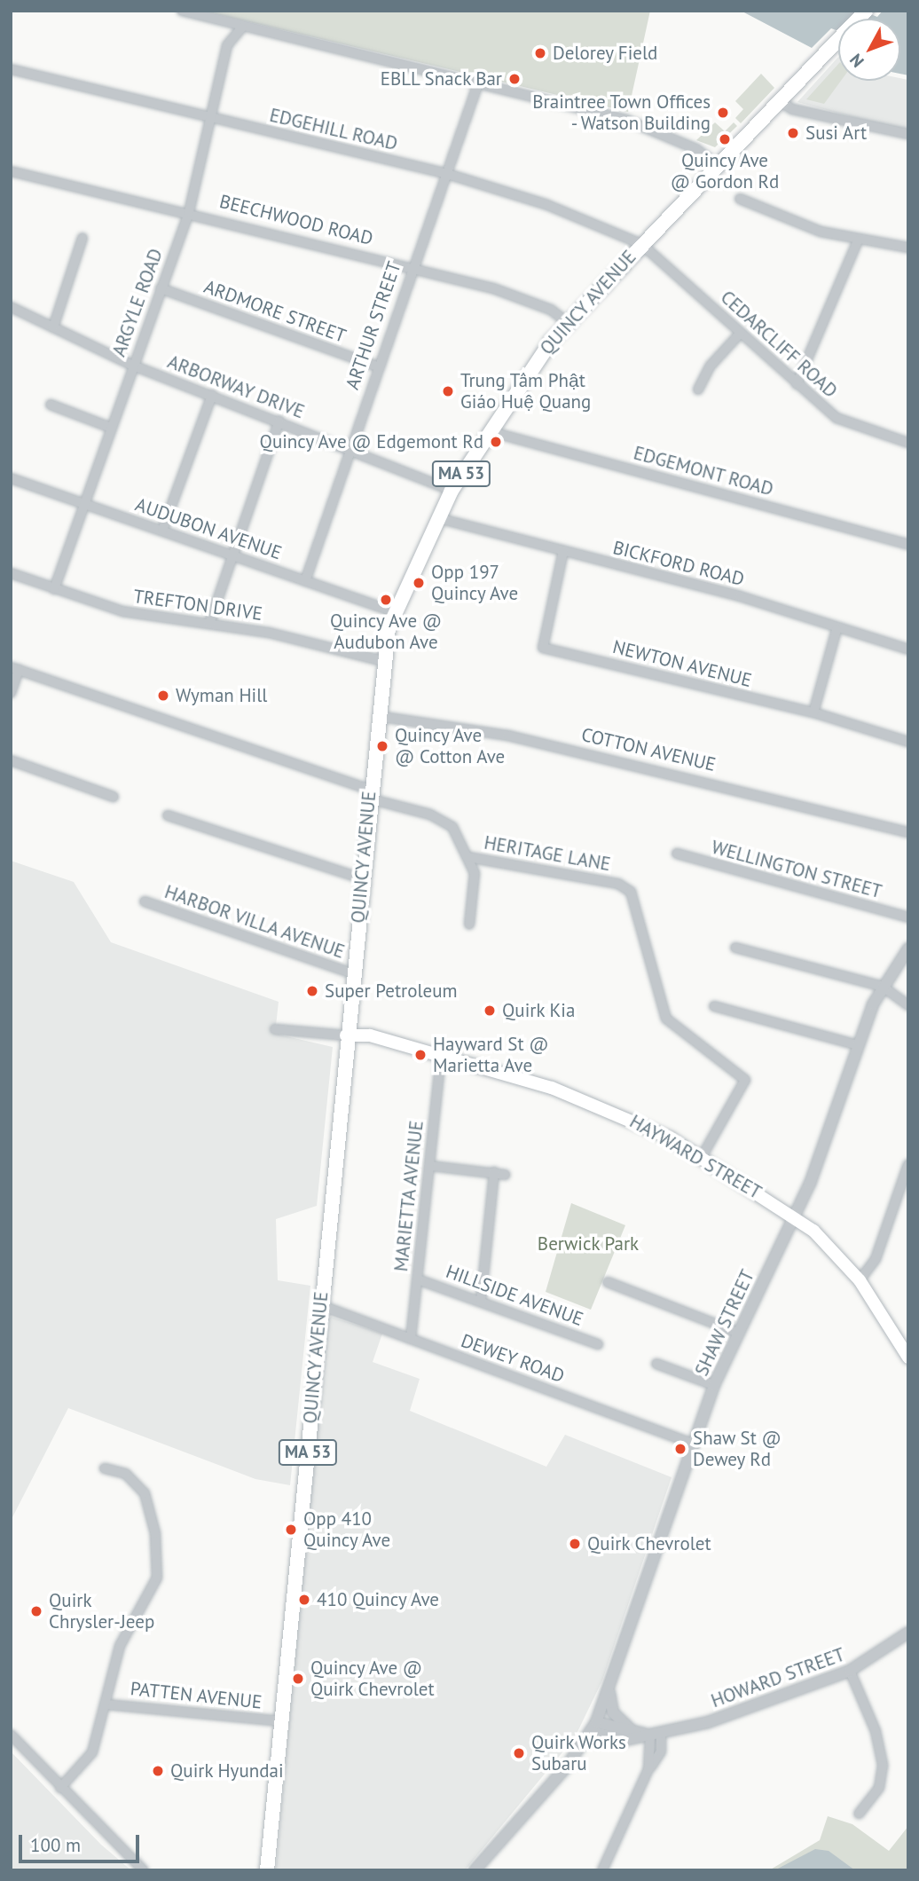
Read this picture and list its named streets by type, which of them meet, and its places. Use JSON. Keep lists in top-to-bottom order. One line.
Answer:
{"streets":{"main road":["QUINCY AVENUE","MA 53","HAYWARD STREET"],"street":["EDGEHILL ROAD","BEECHWOOD ROAD","ARGYLE ROAD","ARDMORE STREET","ARTHUR STREET","CEDARCLIFF ROAD","ARBORWAY DRIVE","EDGEMONT ROAD","AUDUBON AVENUE","BICKFORD ROAD","TREFTON DRIVE","NEWTON AVENUE","COTTON AVENUE","HERITAGE LANE","WELLINGTON STREET","HARBOR VILLA AVENUE","MARIETTA AVENUE","HILLSIDE AVENUE","SHAW STREET","DEWEY ROAD","HOWARD STREET","PATTEN AVENUE"]},"crossings":[["EDGEHILL ROAD","ARGYLE ROAD"],["EDGEHILL ROAD","QUINCY AVENUE"],["EDGEHILL ROAD","ARTHUR STREET"],["EDGEHILL ROAD","CEDARCLIFF ROAD"],["BEECHWOOD ROAD","ARGYLE ROAD"],["BEECHWOOD ROAD","QUINCY AVENUE"],["BEECHWOOD ROAD","ARTHUR STREET"],["ARGYLE ROAD","ARDMORE STREET"],["ARGYLE ROAD","ARBORWAY DRIVE"],["ARGYLE ROAD","AUDUBON AVENUE"],["ARGYLE ROAD","TREFTON DRIVE"],["QUINCY AVENUE","CEDARCLIFF ROAD"],["QUINCY AVENUE","ARBORWAY DRIVE"],["QUINCY AVENUE","EDGEMONT ROAD"],["QUINCY AVENUE","AUDUBON AVENUE"],["QUINCY AVENUE","BICKFORD ROAD"],["QUINCY AVENUE","TREFTON DRIVE"],["QUINCY AVENUE","COTTON AVENUE"],["QUINCY AVENUE","HARBOR VILLA AVENUE"],["QUINCY AVENUE","HAYWARD STREET"],["QUINCY AVENUE","DEWEY ROAD"],["QUINCY AVENUE","PATTEN AVENUE"],["ARDMORE STREET","ARTHUR STREET"],["ARTHUR STREET","ARBORWAY DRIVE"],["ARTHUR STREET","AUDUBON AVENUE"],["BICKFORD ROAD","NEWTON AVENUE"],["HERITAGE LANE","HAYWARD STREET"],["HAYWARD STREET","MARIETTA AVENUE"],["HAYWARD STREET","SHAW STREET"],["MARIETTA AVENUE","HILLSIDE AVENUE"],["MARIETTA AVENUE","DEWEY ROAD"],["SHAW STREET","DEWEY ROAD"],["SHAW STREET","HOWARD STREET"]],"parks":["Berwick Park"],"places":["Delorey Field","EBLL Snack Bar","Braintree Town Offices - Watson Building","Susi Art","Quincy Ave @ Gordon Rd","Trung Tâm Phật Giáo Huệ Quang","Quincy Ave @ Edgemont Rd","Opp 197 Quincy Ave","Quincy Ave @ Audubon Ave","Wyman Hill","Quincy Ave @ Cotton Ave","Super Petroleum","Quirk Kia","Hayward St @ Marietta Ave","Shaw St @ Dewey Rd","Opp 410 Quincy Ave","Quirk Chevrolet","410 Quincy Ave","Quirk Chrysler-Jeep","Quincy Ave @ Quirk Chevrolet","Quirk Works Subaru","Quirk Hyundai"],"scale_bar":"100 m","north":"bottom left"}
